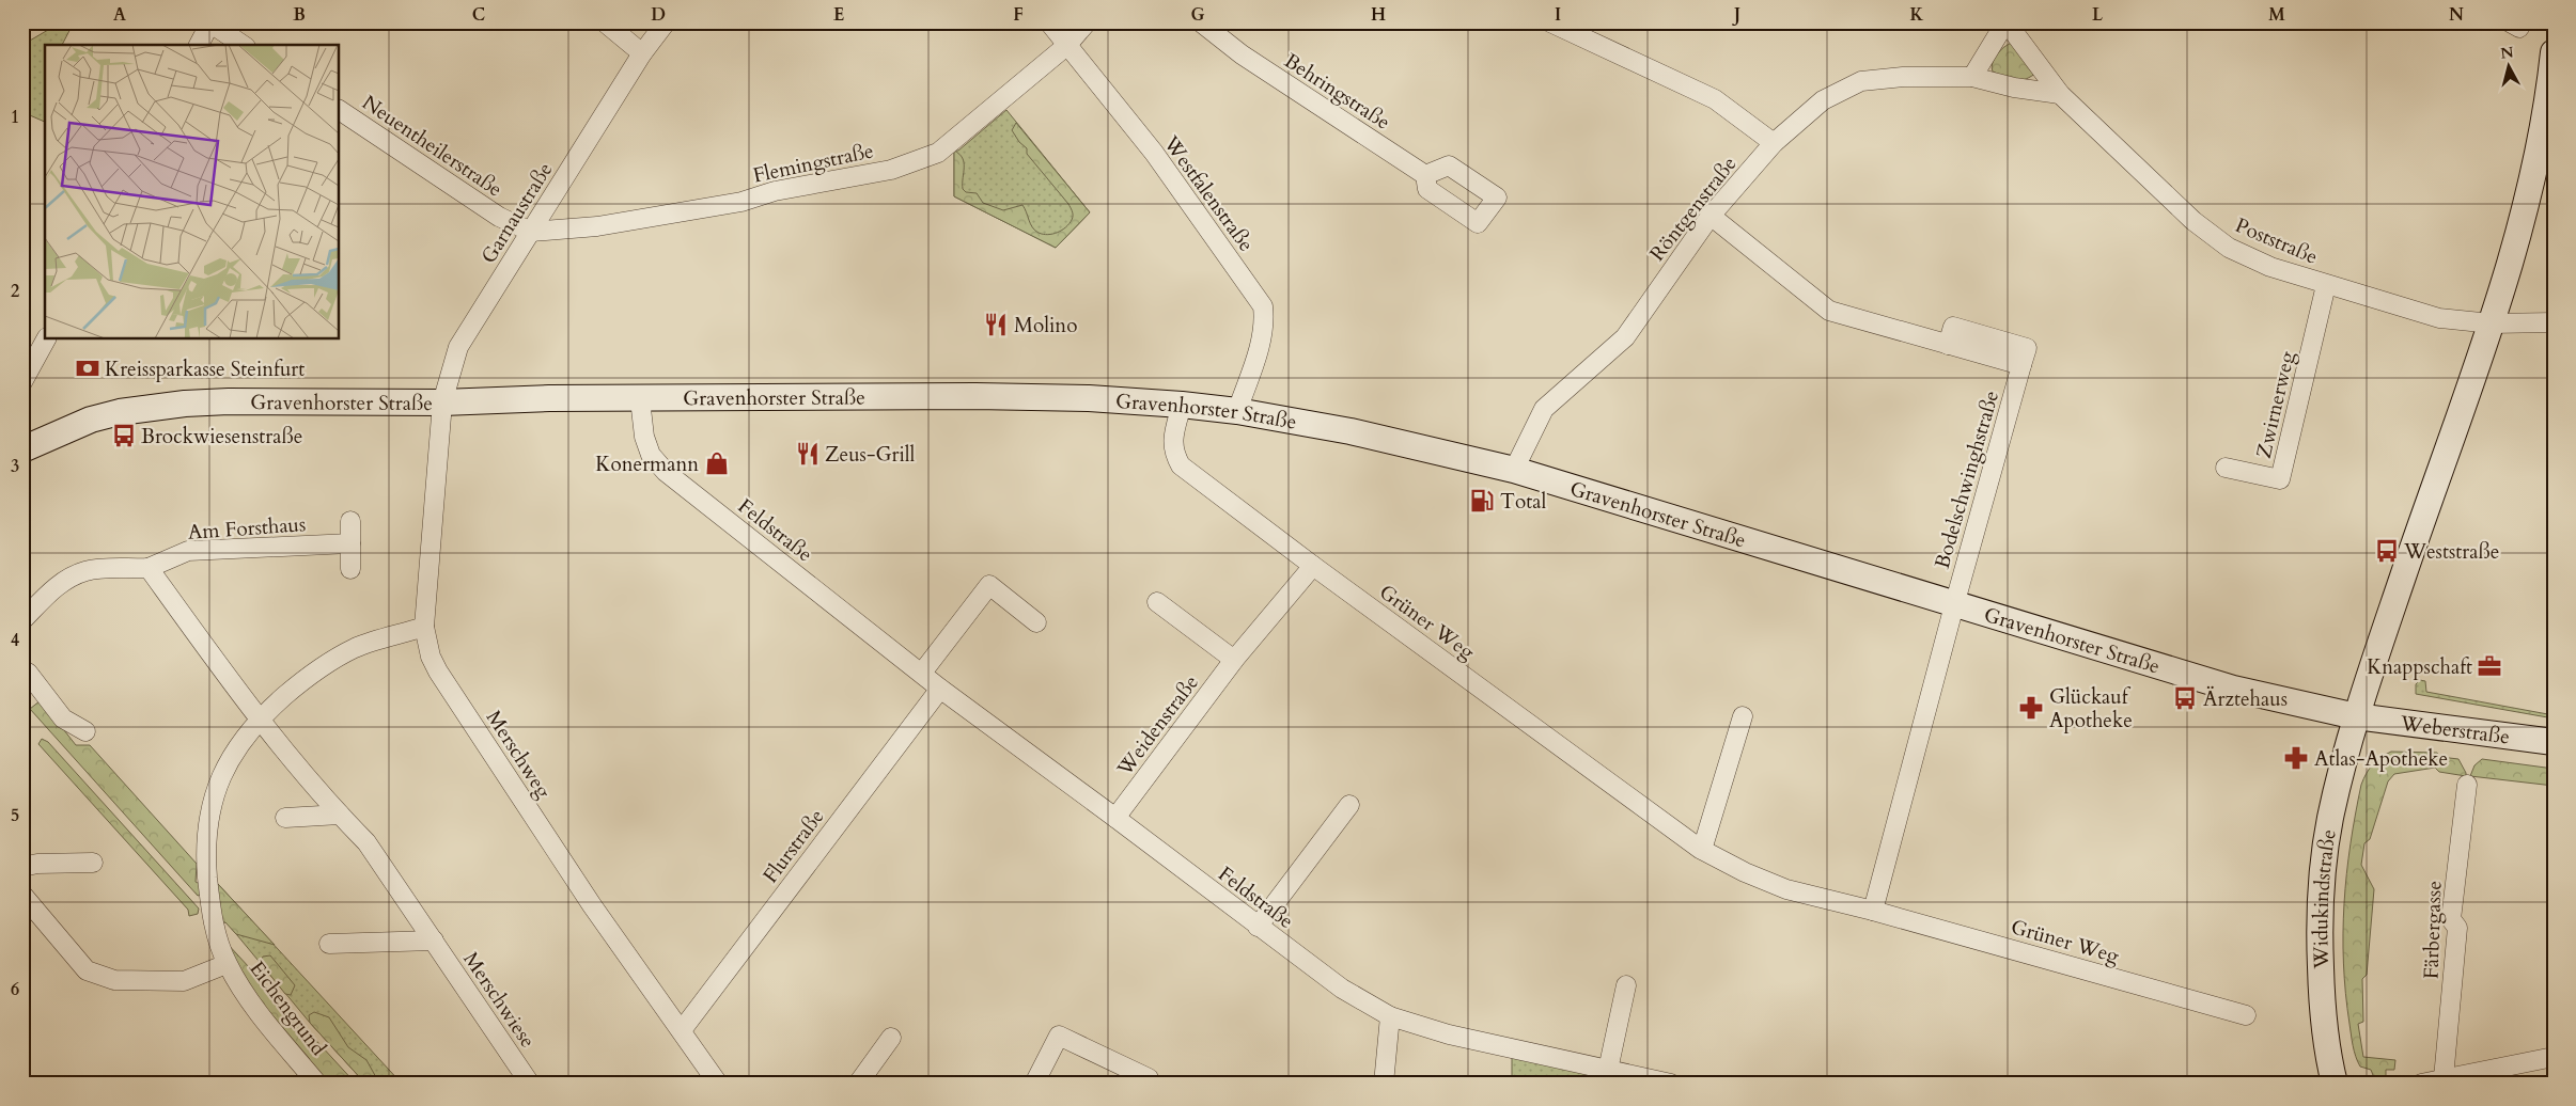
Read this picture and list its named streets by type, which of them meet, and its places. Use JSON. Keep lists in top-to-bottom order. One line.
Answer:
{"streets":{"main road":["Gravenhorster Straße","Weberstraße","Widukindstraße"],"street":["Behringstraße","Neuentheilerstraße","Flemingstraße","Westfalenstraße","Röntgenstraße","Garnaustraße","Poststraße","Zwirnerweg","Bodelschwinghstraße","Am Forsthaus","Feldstraße","Grüner Weg","Weidenstraße","Merschweg","Flurstraße","Färbergasse","Merschwiese","Eichengrund"]},"crossings":[["Neuentheilerstraße","Flemingstraße"],["Neuentheilerstraße","Garnaustraße"],["Flemingstraße","Westfalenstraße"],["Flemingstraße","Garnaustraße"],["Westfalenstraße","Gravenhorster Straße"],["Röntgenstraße","Poststraße"],["Röntgenstraße","Gravenhorster Straße"],["Röntgenstraße","Bodelschwinghstraße"],["Garnaustraße","Gravenhorster Straße"],["Garnaustraße","Merschweg"],["Poststraße","Zwirnerweg"],["Gravenhorster Straße","Bodelschwinghstraße"],["Gravenhorster Straße","Feldstraße"],["Gravenhorster Straße","Grüner Weg"],["Gravenhorster Straße","Weberstraße"],["Gravenhorster Straße","Merschweg"],["Gravenhorster Straße","Widukindstraße"],["Feldstraße","Weidenstraße"],["Feldstraße","Flurstraße"],["Grüner Weg","Weidenstraße"],["Weberstraße","Widukindstraße"],["Merschweg","Flurstraße"],["Merschweg","Eichengrund"],["Merschwiese","Eichengrund"]],"places":{"restaurant":["Molino","Zeus-Grill"],"bank":["Kreissparkasse Steinfurt"],"bus stop":["Brockwiesenstraße","Weststraße","Ärztehaus"],"shop":["Konermann"],"fuel station":["Total"],"office":["Knappschaft"],"pharmacy":["Glückauf Apotheke","Atlas-Apotheke"]},"north":"top","grid":{"columns":["A","B","C","D","E","F","G","H","I","J","K","L","M","N"],"rows":["1","2","3","4","5","6"]}}
